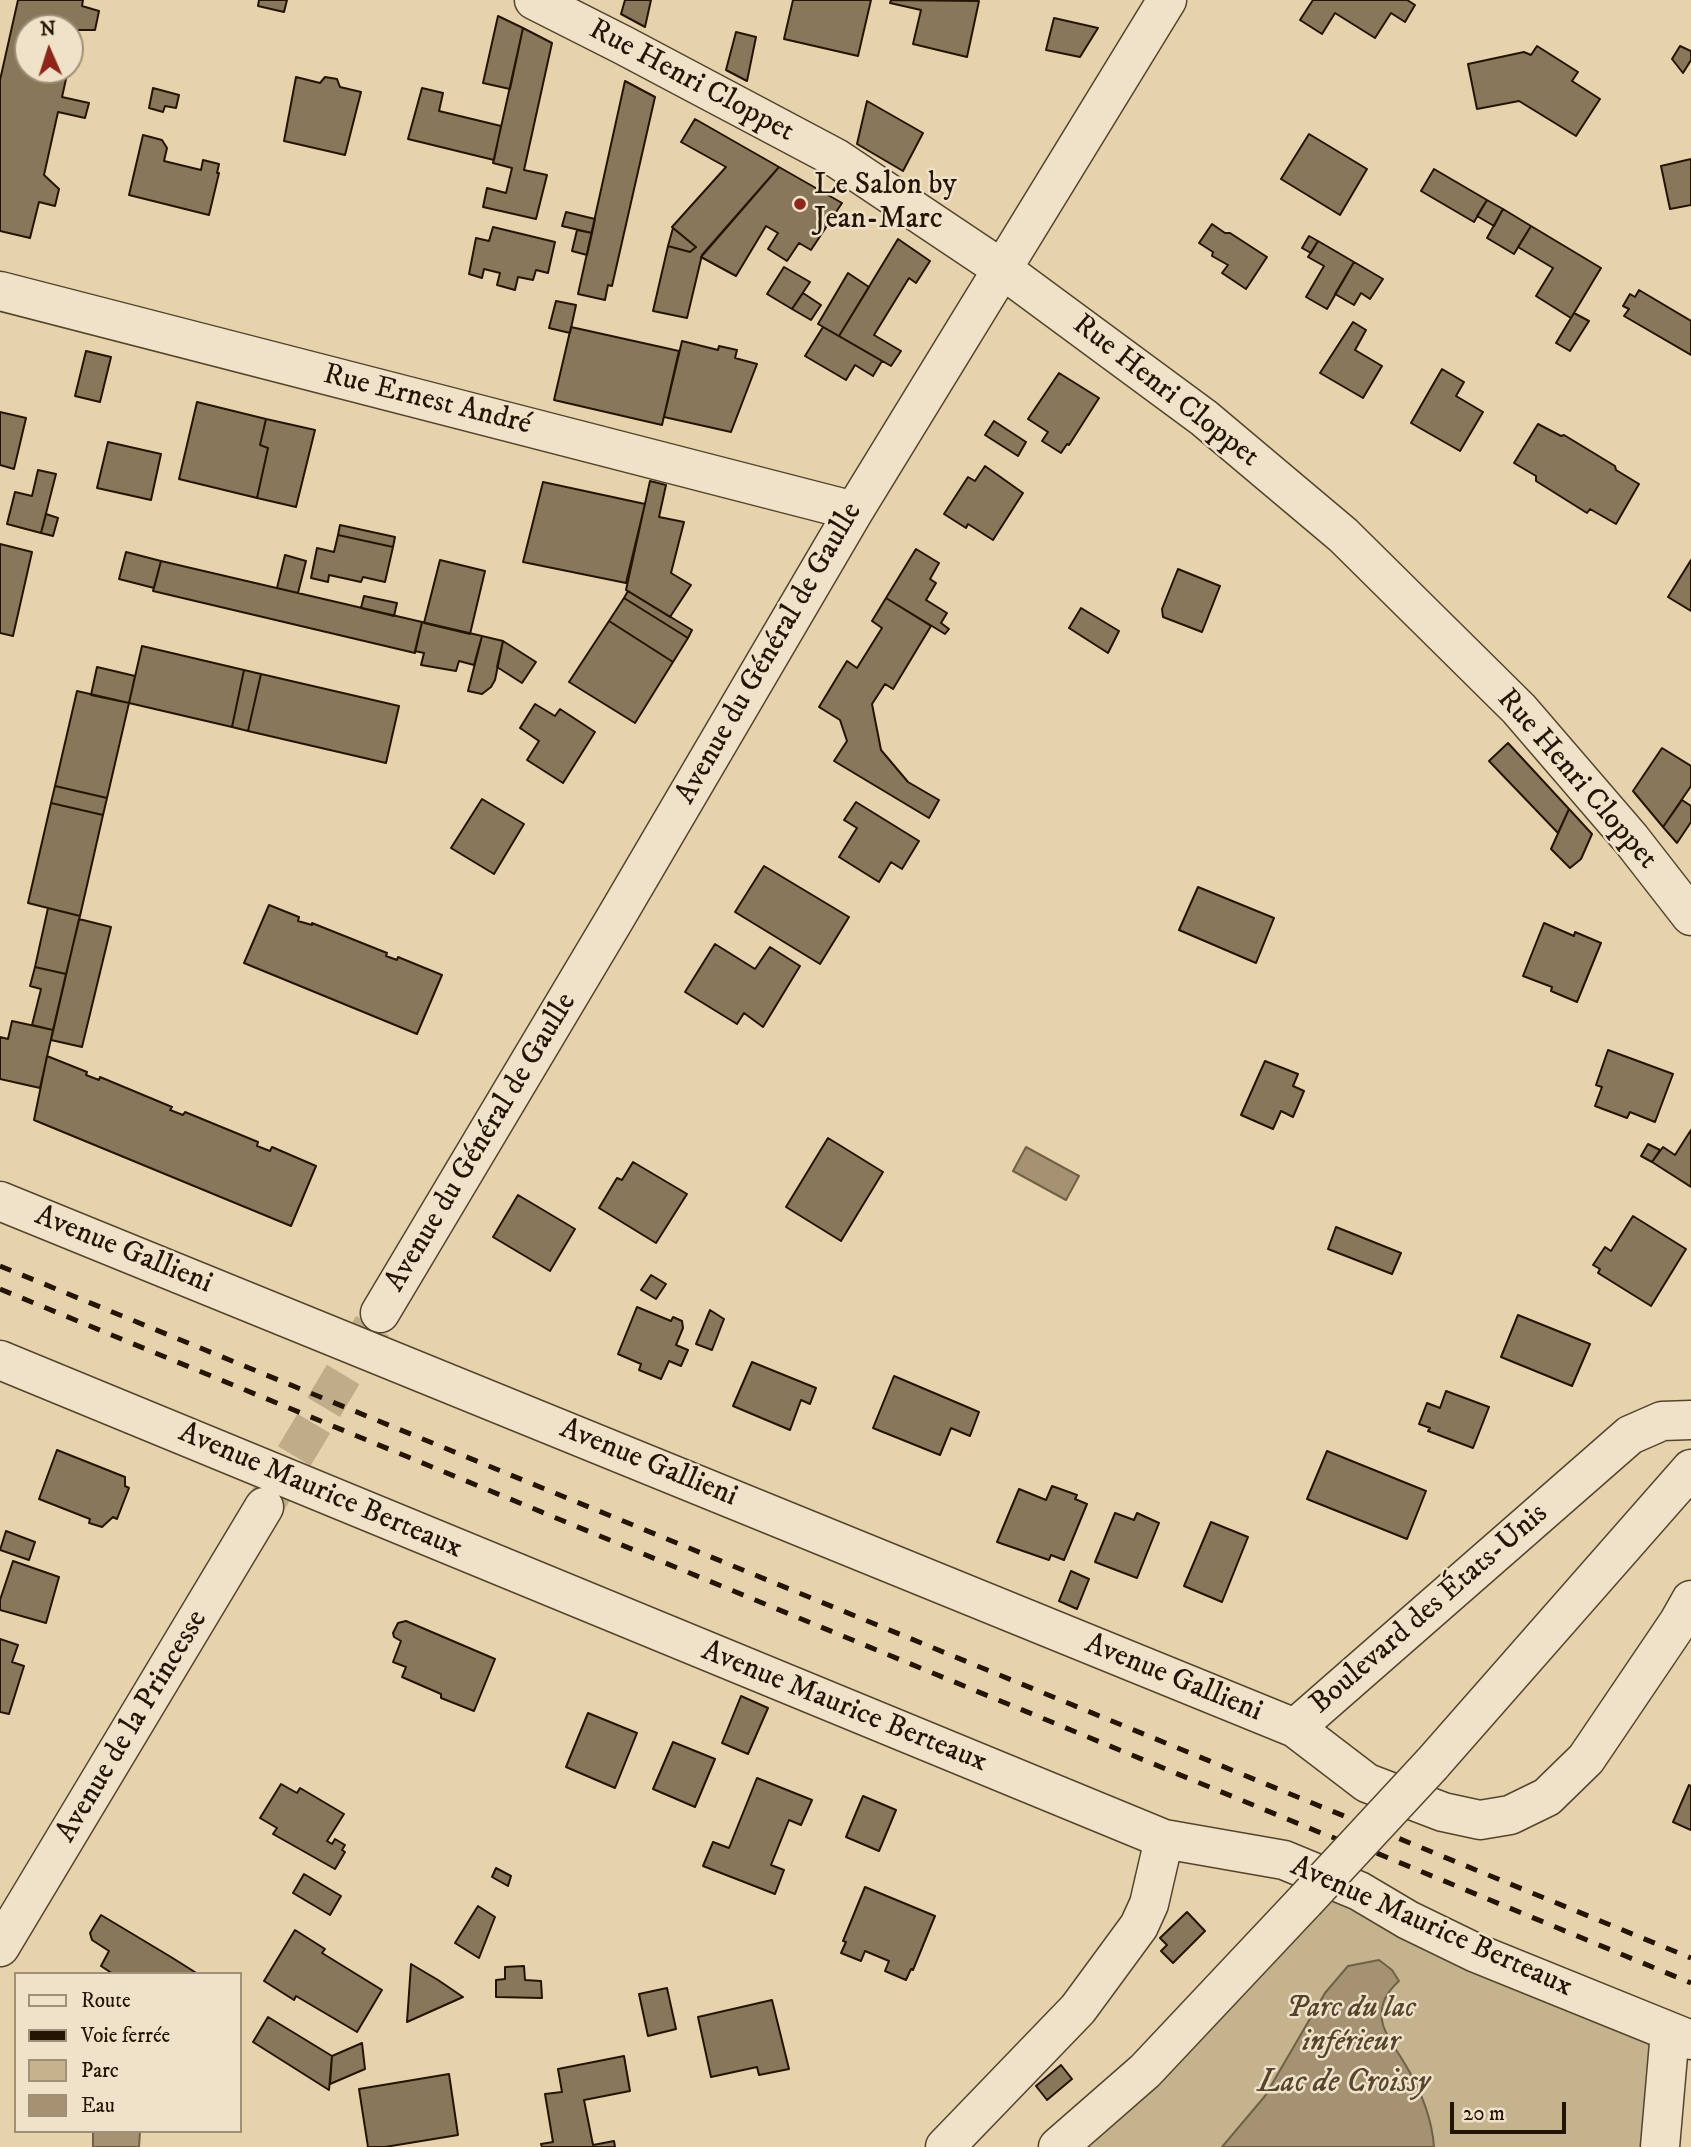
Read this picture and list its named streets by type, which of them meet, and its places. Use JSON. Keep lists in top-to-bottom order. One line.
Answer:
{"streets":{"street":["Rue Henri Cloppet","Rue Ernest André","Avenue du Général de Gaulle","Avenue Gallieni","Avenue Maurice Berteaux","Boulevard des États-Unis","Avenue de la Princesse"]},"crossings":[["Rue Henri Cloppet","Avenue du Général de Gaulle"],["Rue Ernest André","Avenue du Général de Gaulle"],["Avenue Gallieni","Boulevard des États-Unis"]],"water":["Lac de Croissy"],"parks":["Parc du lac inférieur"],"places":["Le Salon by Jean-Marc"],"legend":["Route","Voie ferrée","Parc","Eau"],"scale_bar":"20 m","north":"top"}
